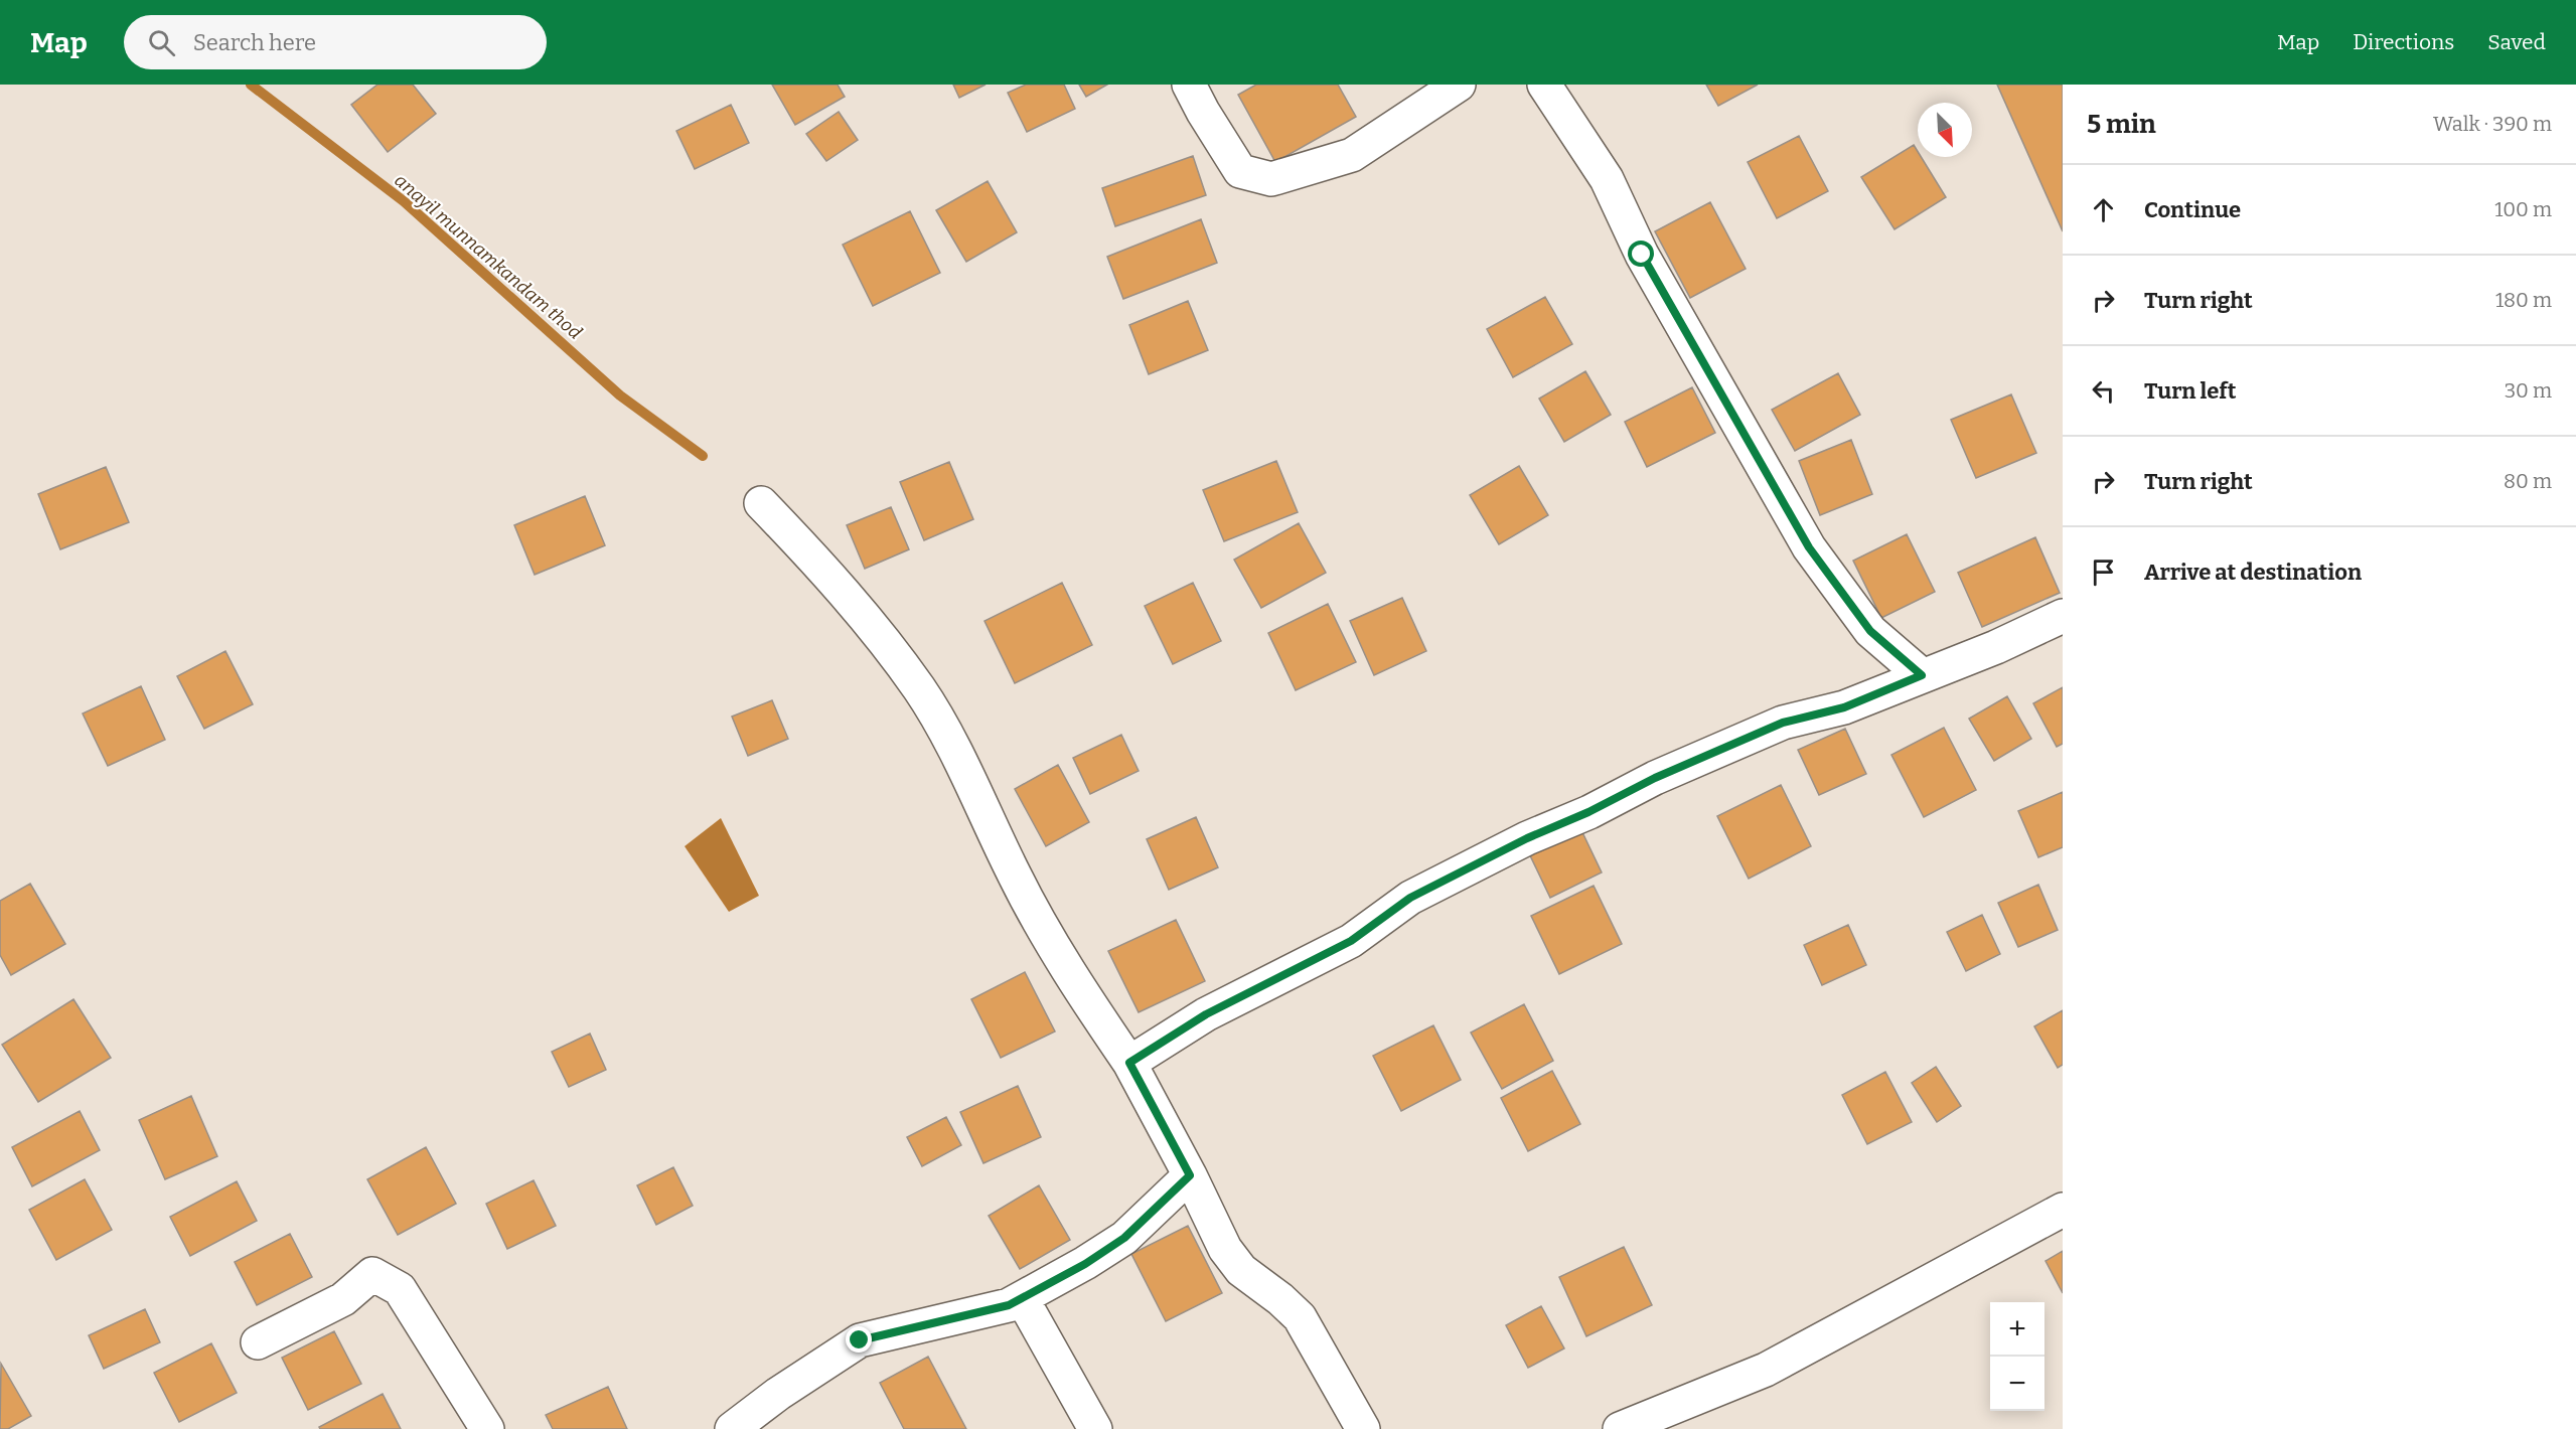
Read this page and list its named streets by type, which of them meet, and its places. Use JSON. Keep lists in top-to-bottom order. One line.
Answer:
{"water":["anayil munnamkandam thod"],"north":"bottom right","page":{"header":"Map","search":"Search here","nav":["Map","Directions","Saved"],"heading":["5 min","Walk · 390 m"],"list":[["Continue","100 m"],["Turn right","180 m"],["Turn left","30 m"],["Turn right","80 m"],"Arrive at destination"],"map_buttons":["+","−"]}}
